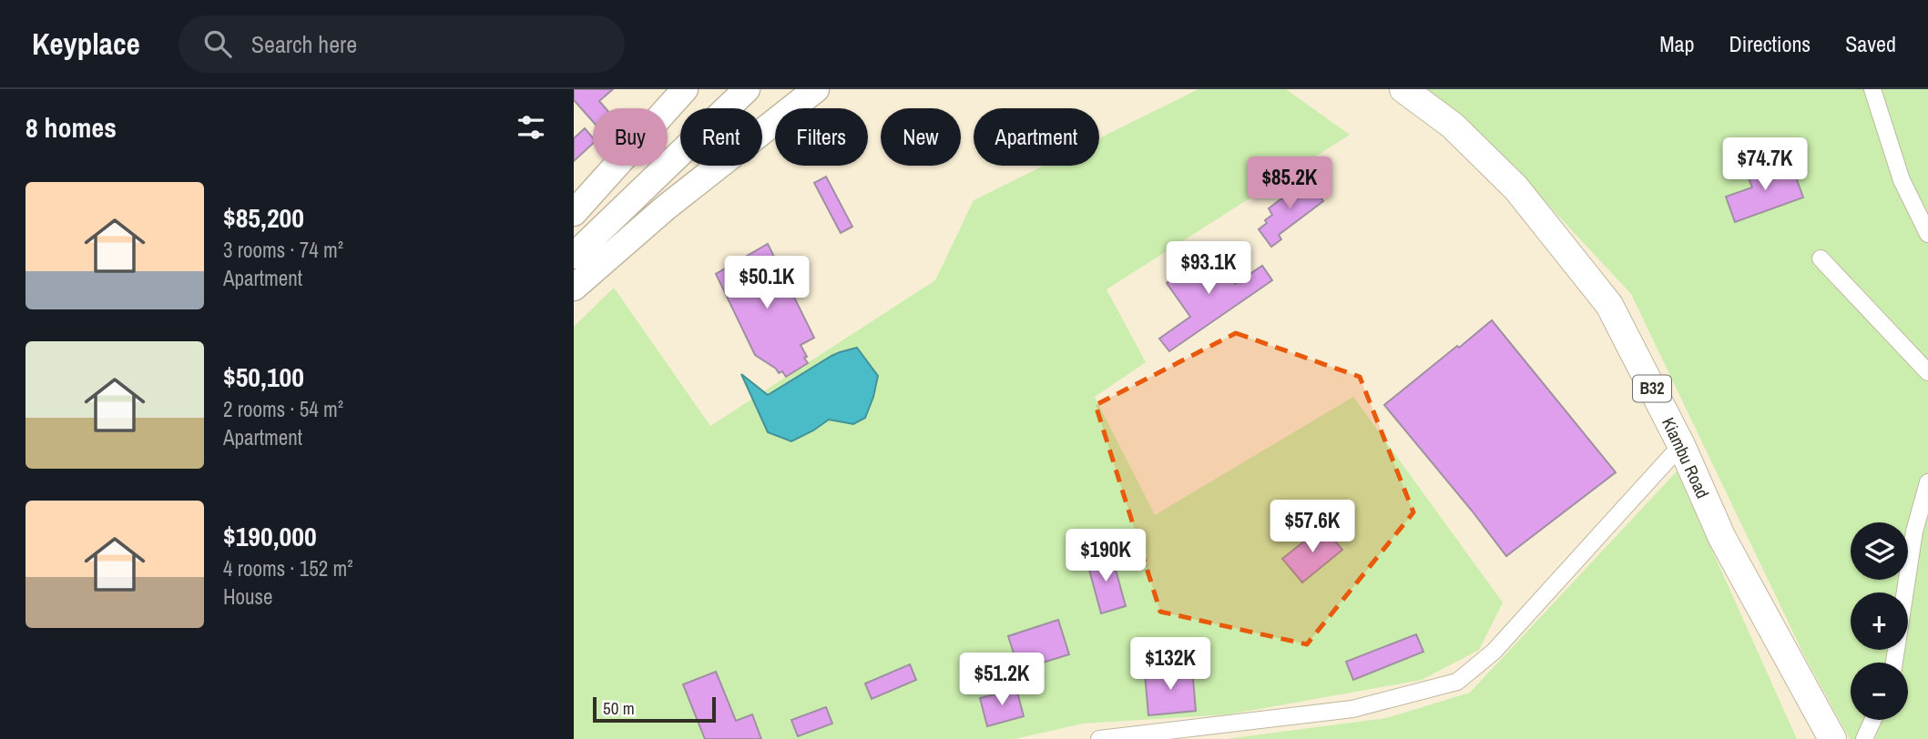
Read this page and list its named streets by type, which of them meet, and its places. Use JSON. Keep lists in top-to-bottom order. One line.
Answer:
{"streets":{"highway":["B32","Kiambu Road"]},"scale_bar":"50 m","page":{"header":"Keyplace","search":"Search here","nav":["Map","Directions","Saved"],"heading":"8 homes","chip":["Buy","Rent","Filters","New","Apartment"],"price":["$74.7K","$85.2K","$93.1K","$50.1K","$57.6K","$190K","$132K","$51.2K"],"list":[{"name":"$85,200","note":"3 rooms · 74 m² · Apartment"},{"name":"$50,100","note":"2 rooms · 54 m² · Apartment"},{"name":"$190,000","note":"4 rooms · 152 m² · House"}],"map_buttons":["+","−"],"scale":"50 m"}}
